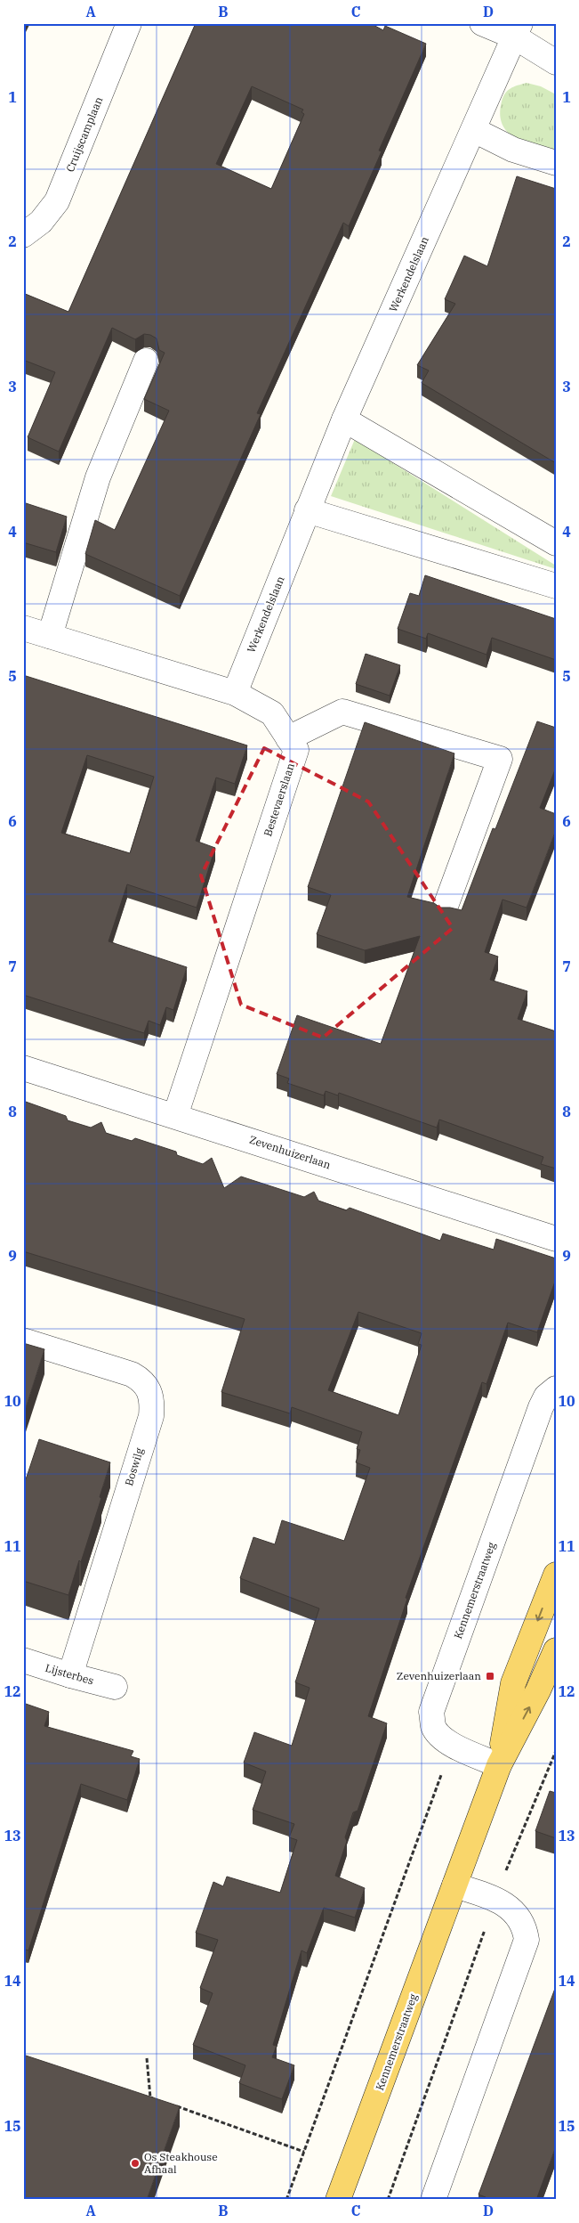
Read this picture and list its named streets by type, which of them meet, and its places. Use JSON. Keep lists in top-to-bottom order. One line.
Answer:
{"streets":{"main road":["Kennemerstraatweg"],"street":["Cruijscamplaan","Werkendelslaan","Bestevaerslaan","Zevenhuizerlaan","Boswilg","Lijsterbes"]},"crossings":[["Werkendelslaan","Bestevaerslaan"],["Bestevaerslaan","Zevenhuizerlaan"],["Boswilg","Lijsterbes"]],"places":{"transit":["Zevenhuizerlaan"],"other":["Os Steakhouse Afhaal"]},"grid":{"columns":["A","B","C","D"],"rows":["1","2","3","4","5","6","7","8","9","10","11","12","13","14","15"]}}
